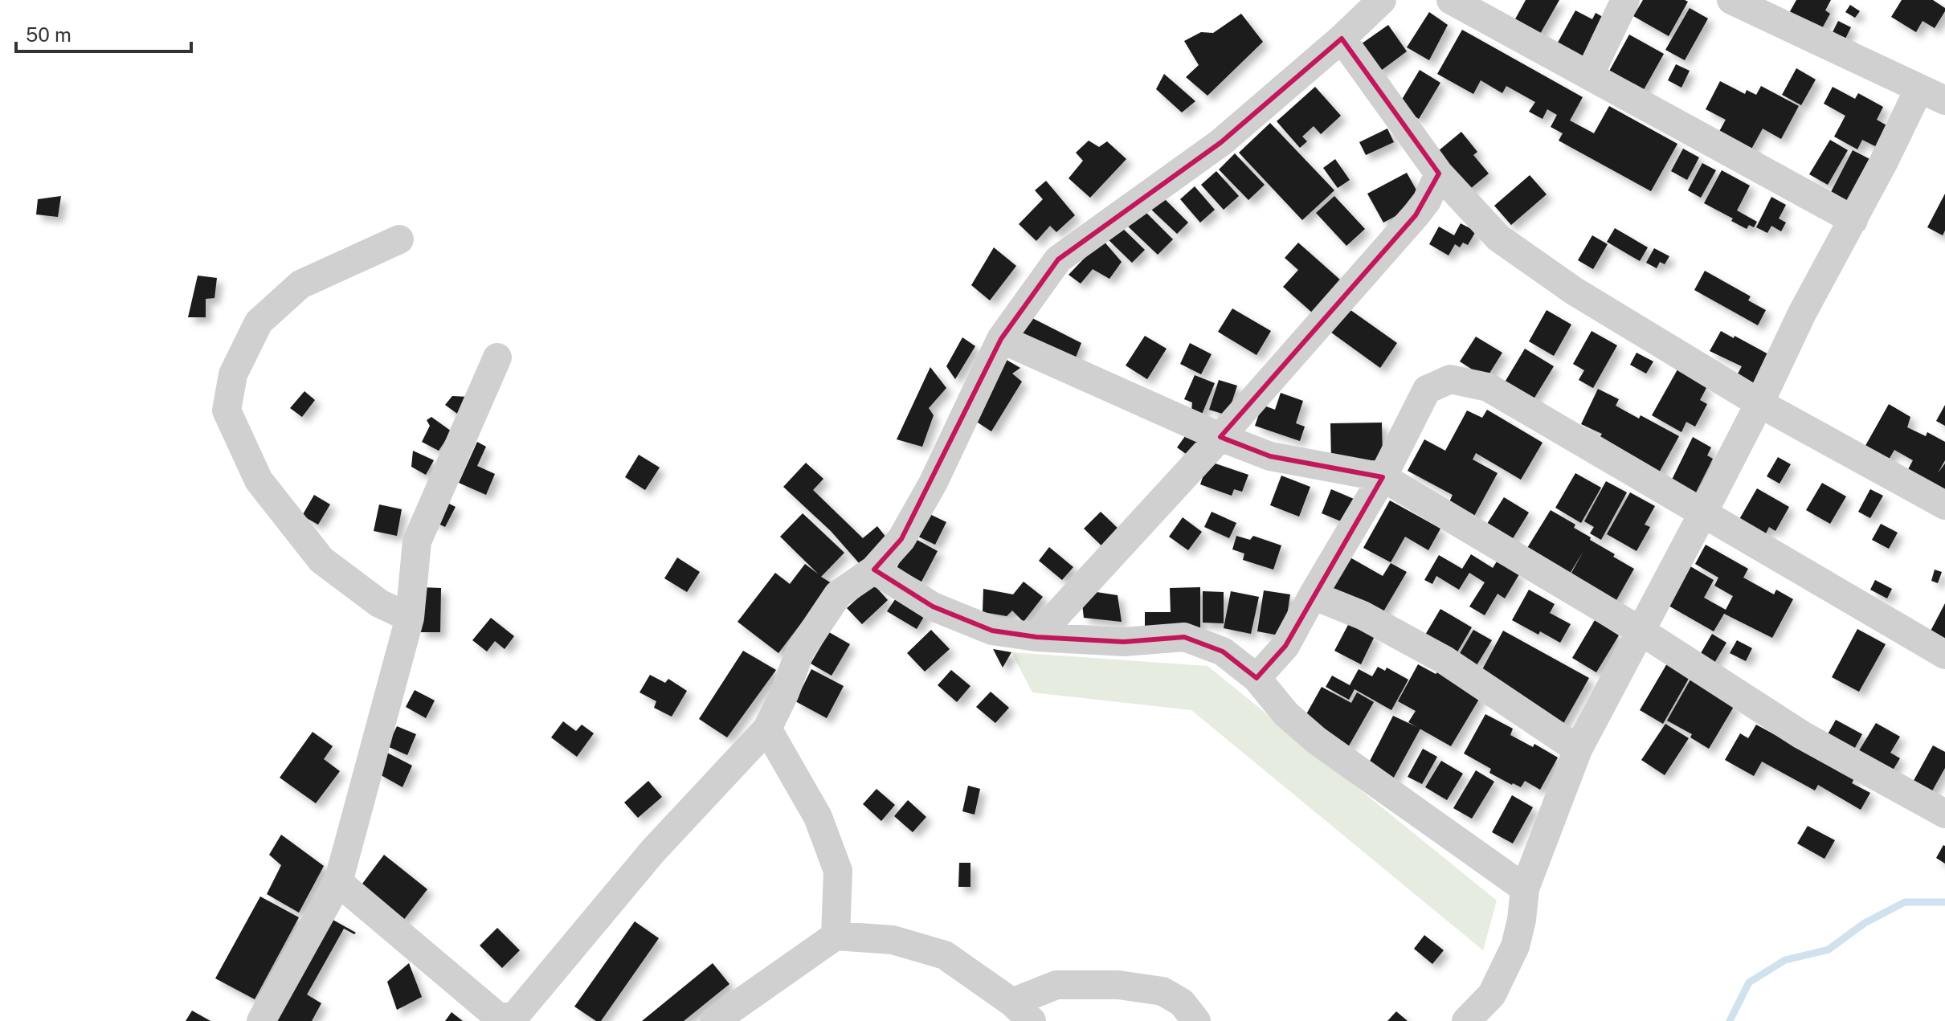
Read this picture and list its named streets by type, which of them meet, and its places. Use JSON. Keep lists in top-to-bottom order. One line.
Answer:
{"scale_bar":"50 m"}
